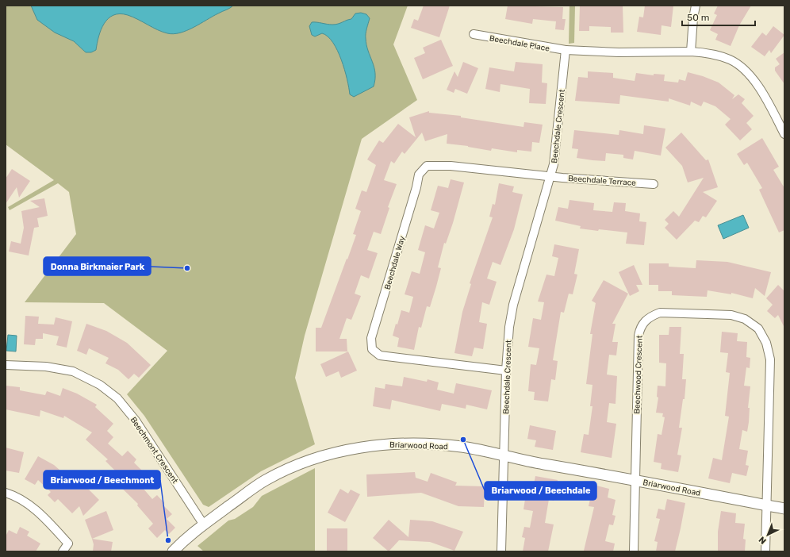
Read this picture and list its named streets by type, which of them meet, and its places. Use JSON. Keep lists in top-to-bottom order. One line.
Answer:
{"streets":{"street":["Beechdale Place","Beechdale Crescent","Beechdale Terrace","Beechdale Way","Beechwood Crescent","Briarwood Road","Beechmont Crescent"]},"crossings":[["Beechdale Place","Beechdale Crescent"],["Beechdale Crescent","Beechdale Terrace"],["Beechdale Crescent","Beechdale Way"],["Beechdale Crescent","Briarwood Road"],["Beechdale Terrace","Beechdale Way"],["Beechwood Crescent","Briarwood Road"],["Briarwood Road","Beechmont Crescent"]],"places":["Donna Birkmaier Park","Briarwood / Beechdale","Briarwood / Beechmont"],"scale_bar":"50 m","north":"bottom left"}
